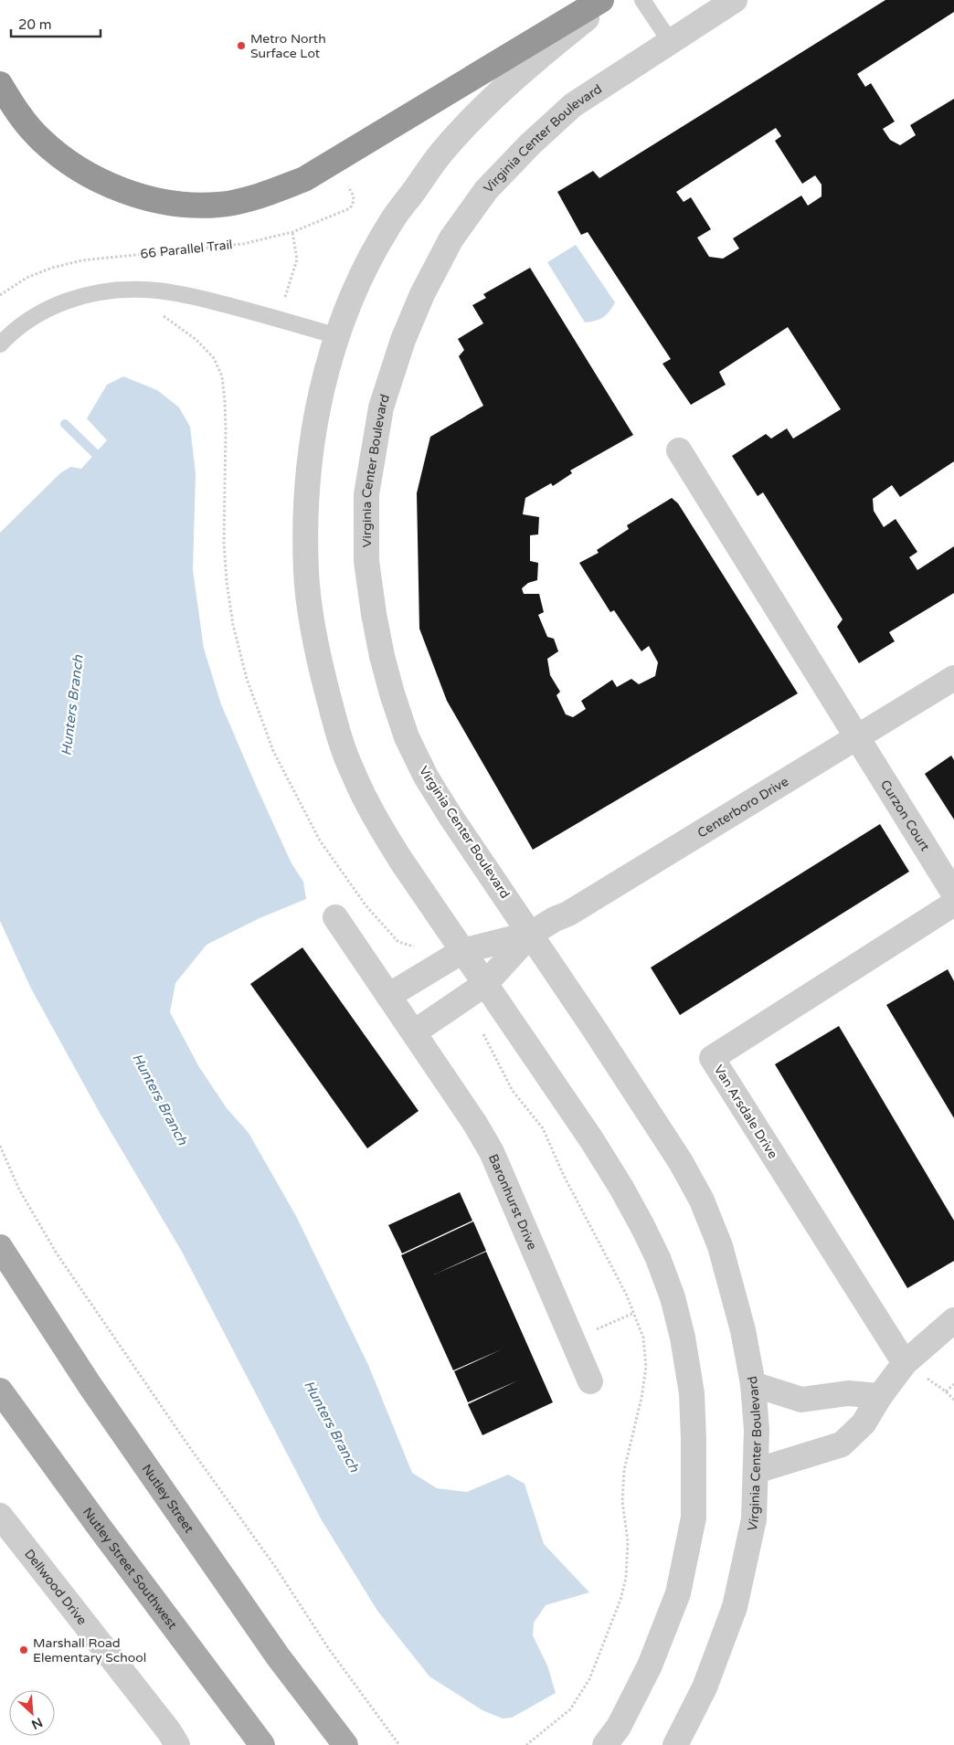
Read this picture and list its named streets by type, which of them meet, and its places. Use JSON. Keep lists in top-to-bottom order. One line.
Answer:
{"streets":{"main road":["Nutley Street","Nutley Street Southwest"],"street":["Virginia Center Boulevard","Centerboro Drive","Curzon Court","Van Arsdale Drive","Baronhurst Drive","Dellwood Drive"],"path":["66 Parallel Trail"]},"crossings":[["Virginia Center Boulevard","Centerboro Drive"],["Centerboro Drive","Curzon Court"]],"water":["Hunters Branch"],"places":["Metro North Surface Lot","Marshall Road Elementary School"],"scale_bar":"20 m","north":"bottom right"}
